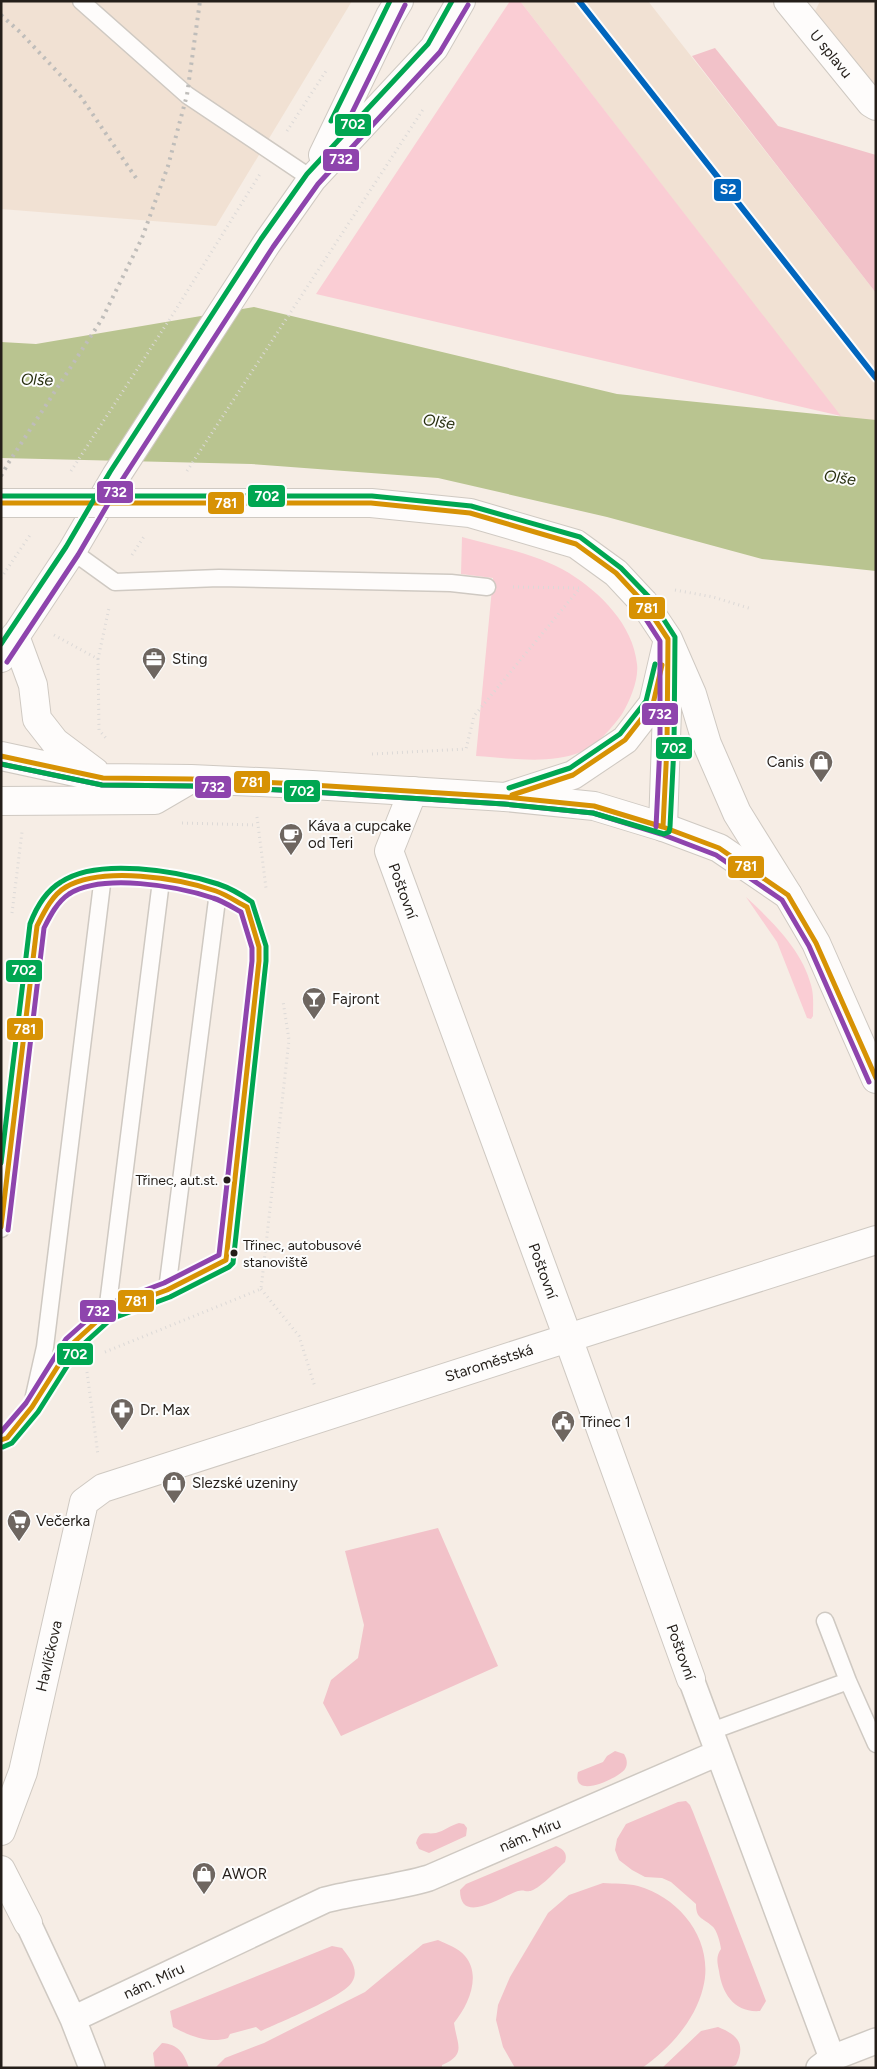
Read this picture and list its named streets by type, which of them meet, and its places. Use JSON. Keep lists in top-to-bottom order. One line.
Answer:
{"streets":{"street":["U splavu","Poštovní","Staroměstská","Havlíčkova","nám. Míru"]},"crossings":[["Poštovní","Staroměstská"],["Poštovní","nám. Míru"],["Staroměstská","Havlíčkova"]],"water":["Olše"],"places":{"office":["Sting"],"shop":["Canis","Slezské uzeniny","AWOR"],"cafe":["Káva a cupcake od Teri"],"bar":["Fajront"],"other":["Třinec, aut.st.","Třinec, autobusové stanoviště"],"pharmacy":["Dr. Max"],"public building":["Třinec 1"],"supermarket":["Večerka"]},"lines":["transit line S2","transit line 702","transit line 732","transit line 781"]}
